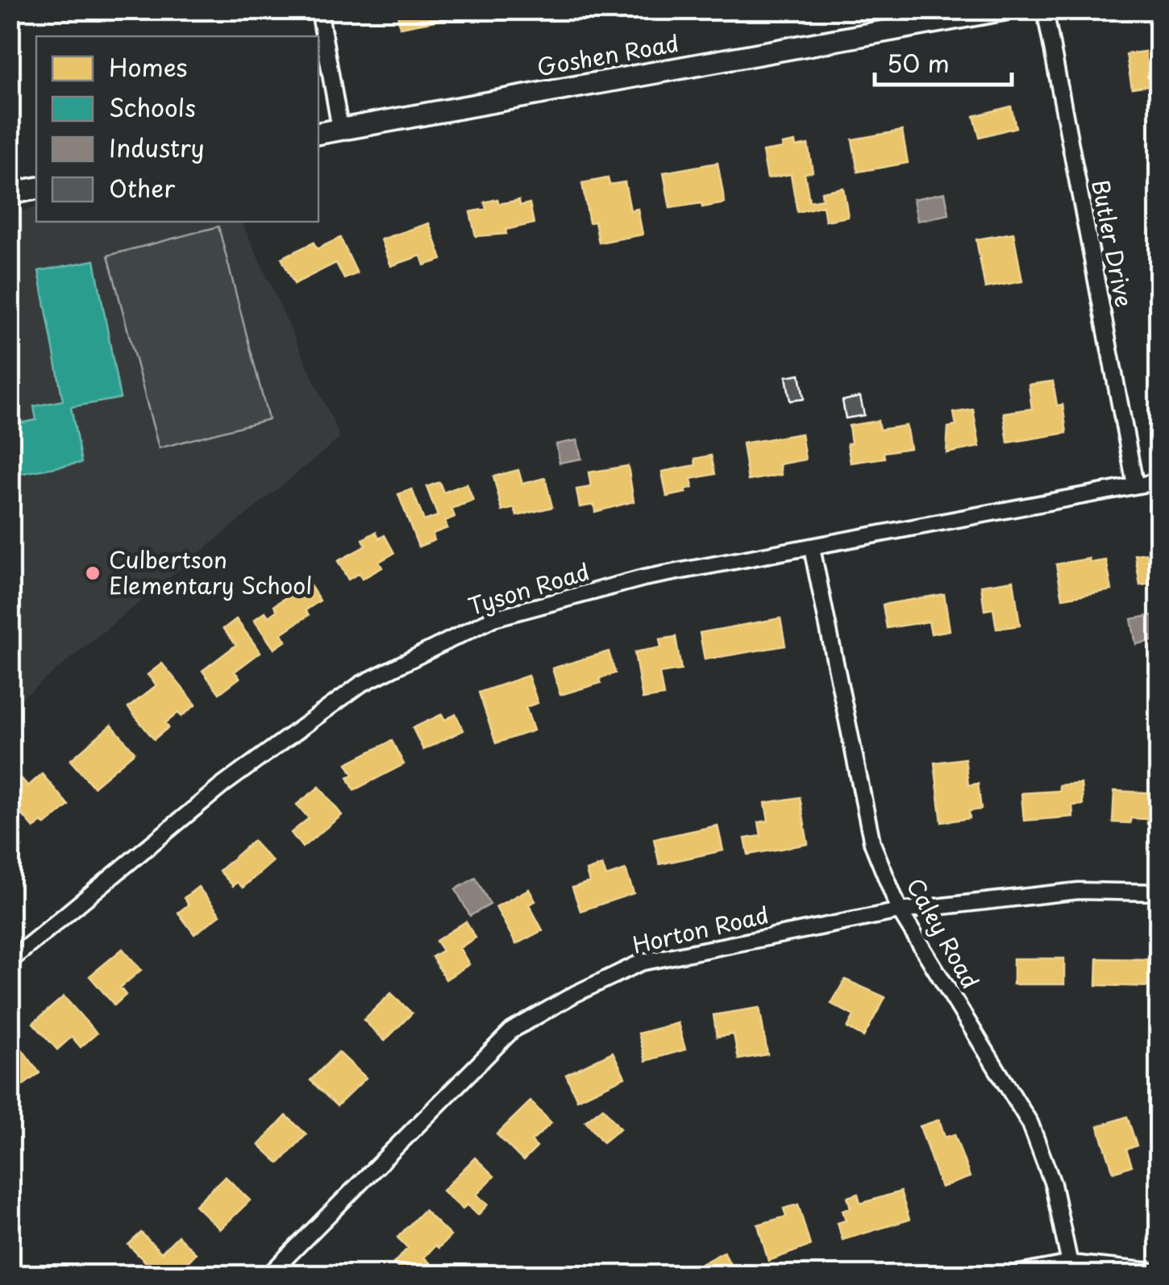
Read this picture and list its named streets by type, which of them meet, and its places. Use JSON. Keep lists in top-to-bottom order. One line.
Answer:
{"streets":{"street":["Goshen Road","Butler Drive","Tyson Road","Horton Road","Caley Road"]},"crossings":[["Butler Drive","Tyson Road"],["Tyson Road","Caley Road"],["Horton Road","Caley Road"]],"places":["Culbertson Elementary School"],"legend":["Homes","Schools","Industry","Other"],"scale_bar":"50 m"}
